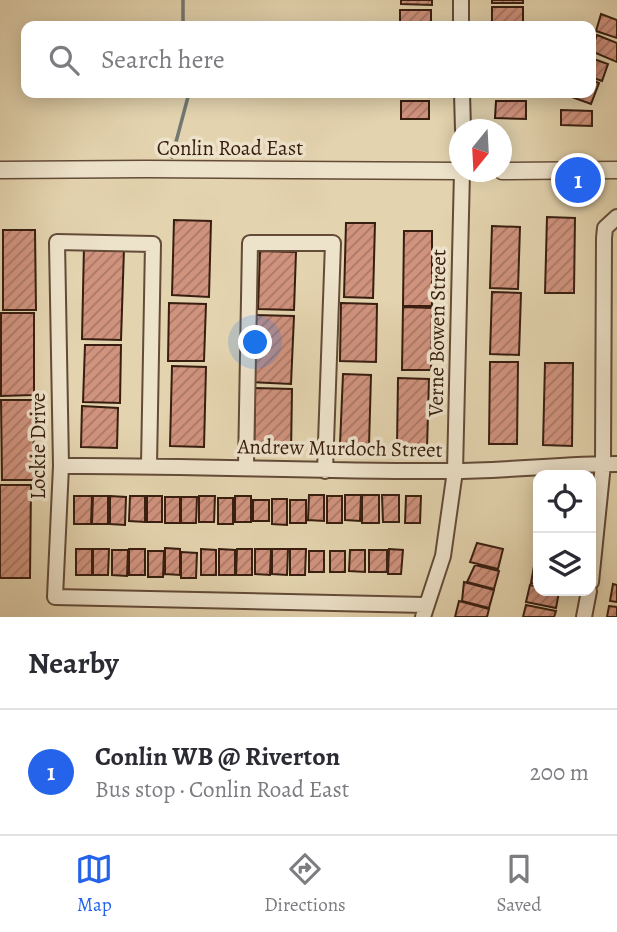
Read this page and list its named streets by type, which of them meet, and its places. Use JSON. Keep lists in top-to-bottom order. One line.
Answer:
{"streets":{"street":["Conlin Road East","Verne Bowen Street","Lockie Drive","Andrew Murdoch Street"]},"crossings":[["Verne Bowen Street","Lockie Drive"],["Verne Bowen Street","Andrew Murdoch Street"],["Lockie Drive","Andrew Murdoch Street"]],"north":"bottom","page":{"search":"Search here","pins":"1","heading":"Nearby","list":[{"mark":"1","name":"Conlin WB @ Riverton","note":"Bus stop · Conlin Road East","value":"200 m"}],"nav":["Map","Directions","Saved"]}}
